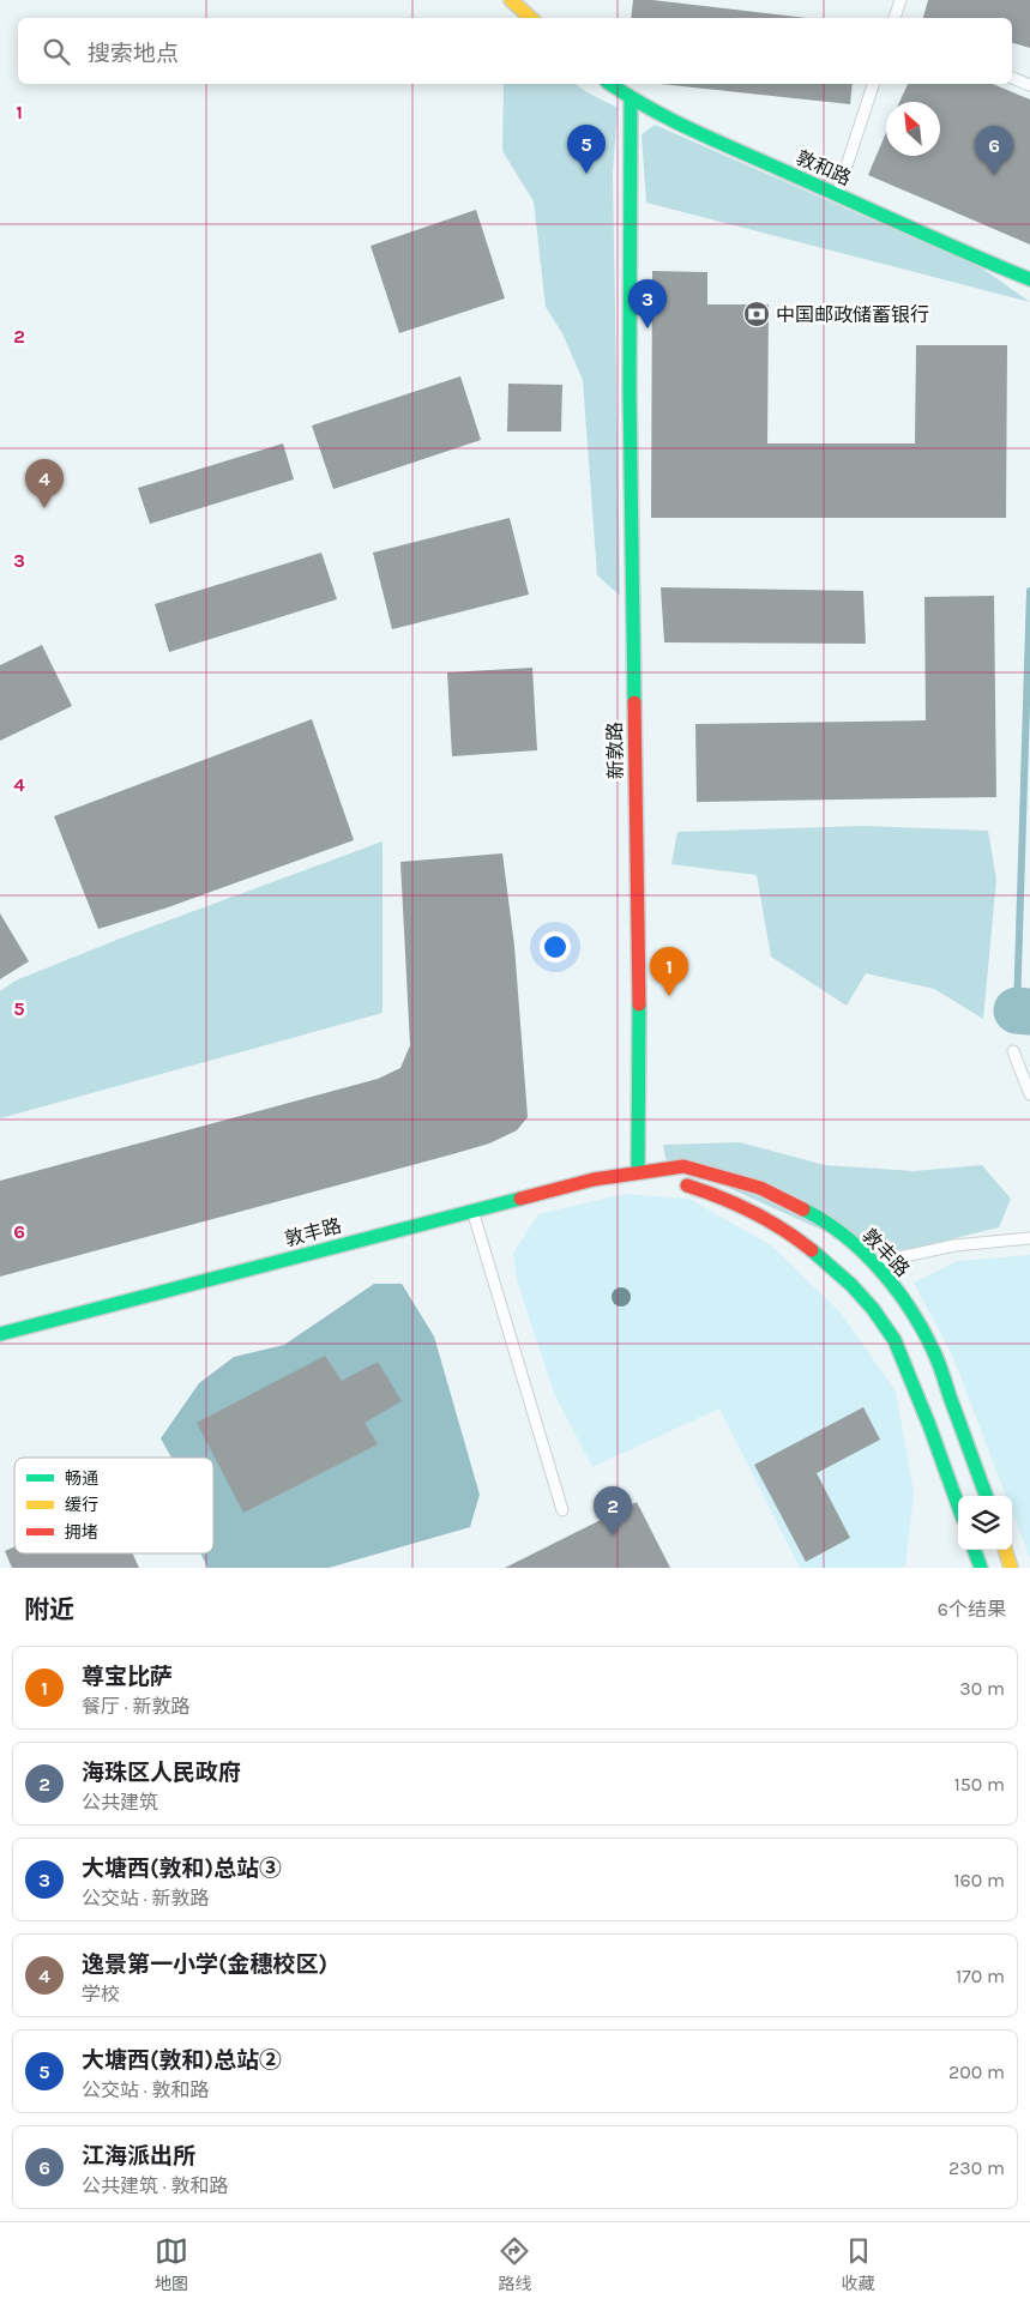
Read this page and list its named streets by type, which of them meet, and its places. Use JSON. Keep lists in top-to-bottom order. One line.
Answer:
{"streets":{"street":["敦和路","新敦路","敦丰路"]},"crossings":[["敦和路","新敦路"],["新敦路","敦丰路"]],"places":{"bank":["中国邮政储蓄银行"]},"legend":["畅通","缓行","拥堵"],"north":"top left","page":{"search":"搜索地点","pins":["5","6","3","4","1","2"],"heading":["附近","6个结果"],"list":[{"mark":"1","name":"尊宝比萨","note":"餐厅 · 新敦路","value":"30 m"},{"mark":"2","name":"海珠区人民政府","note":"公共建筑","value":"150 m"},{"mark":"3","name":"大塘西(敦和)总站③","note":"公交站 · 新敦路","value":"160 m"},{"mark":"4","name":"逸景第一小学(金穗校区)","note":"学校","value":"170 m"},{"mark":"5","name":"大塘西(敦和)总站②","note":"公交站 · 敦和路","value":"200 m"},{"mark":"6","name":"江海派出所","note":"公共建筑 · 敦和路","value":"230 m"}],"nav":["地图","路线","收藏"]},"grid":{"rows":["1","2","3","4","5","6"]}}
